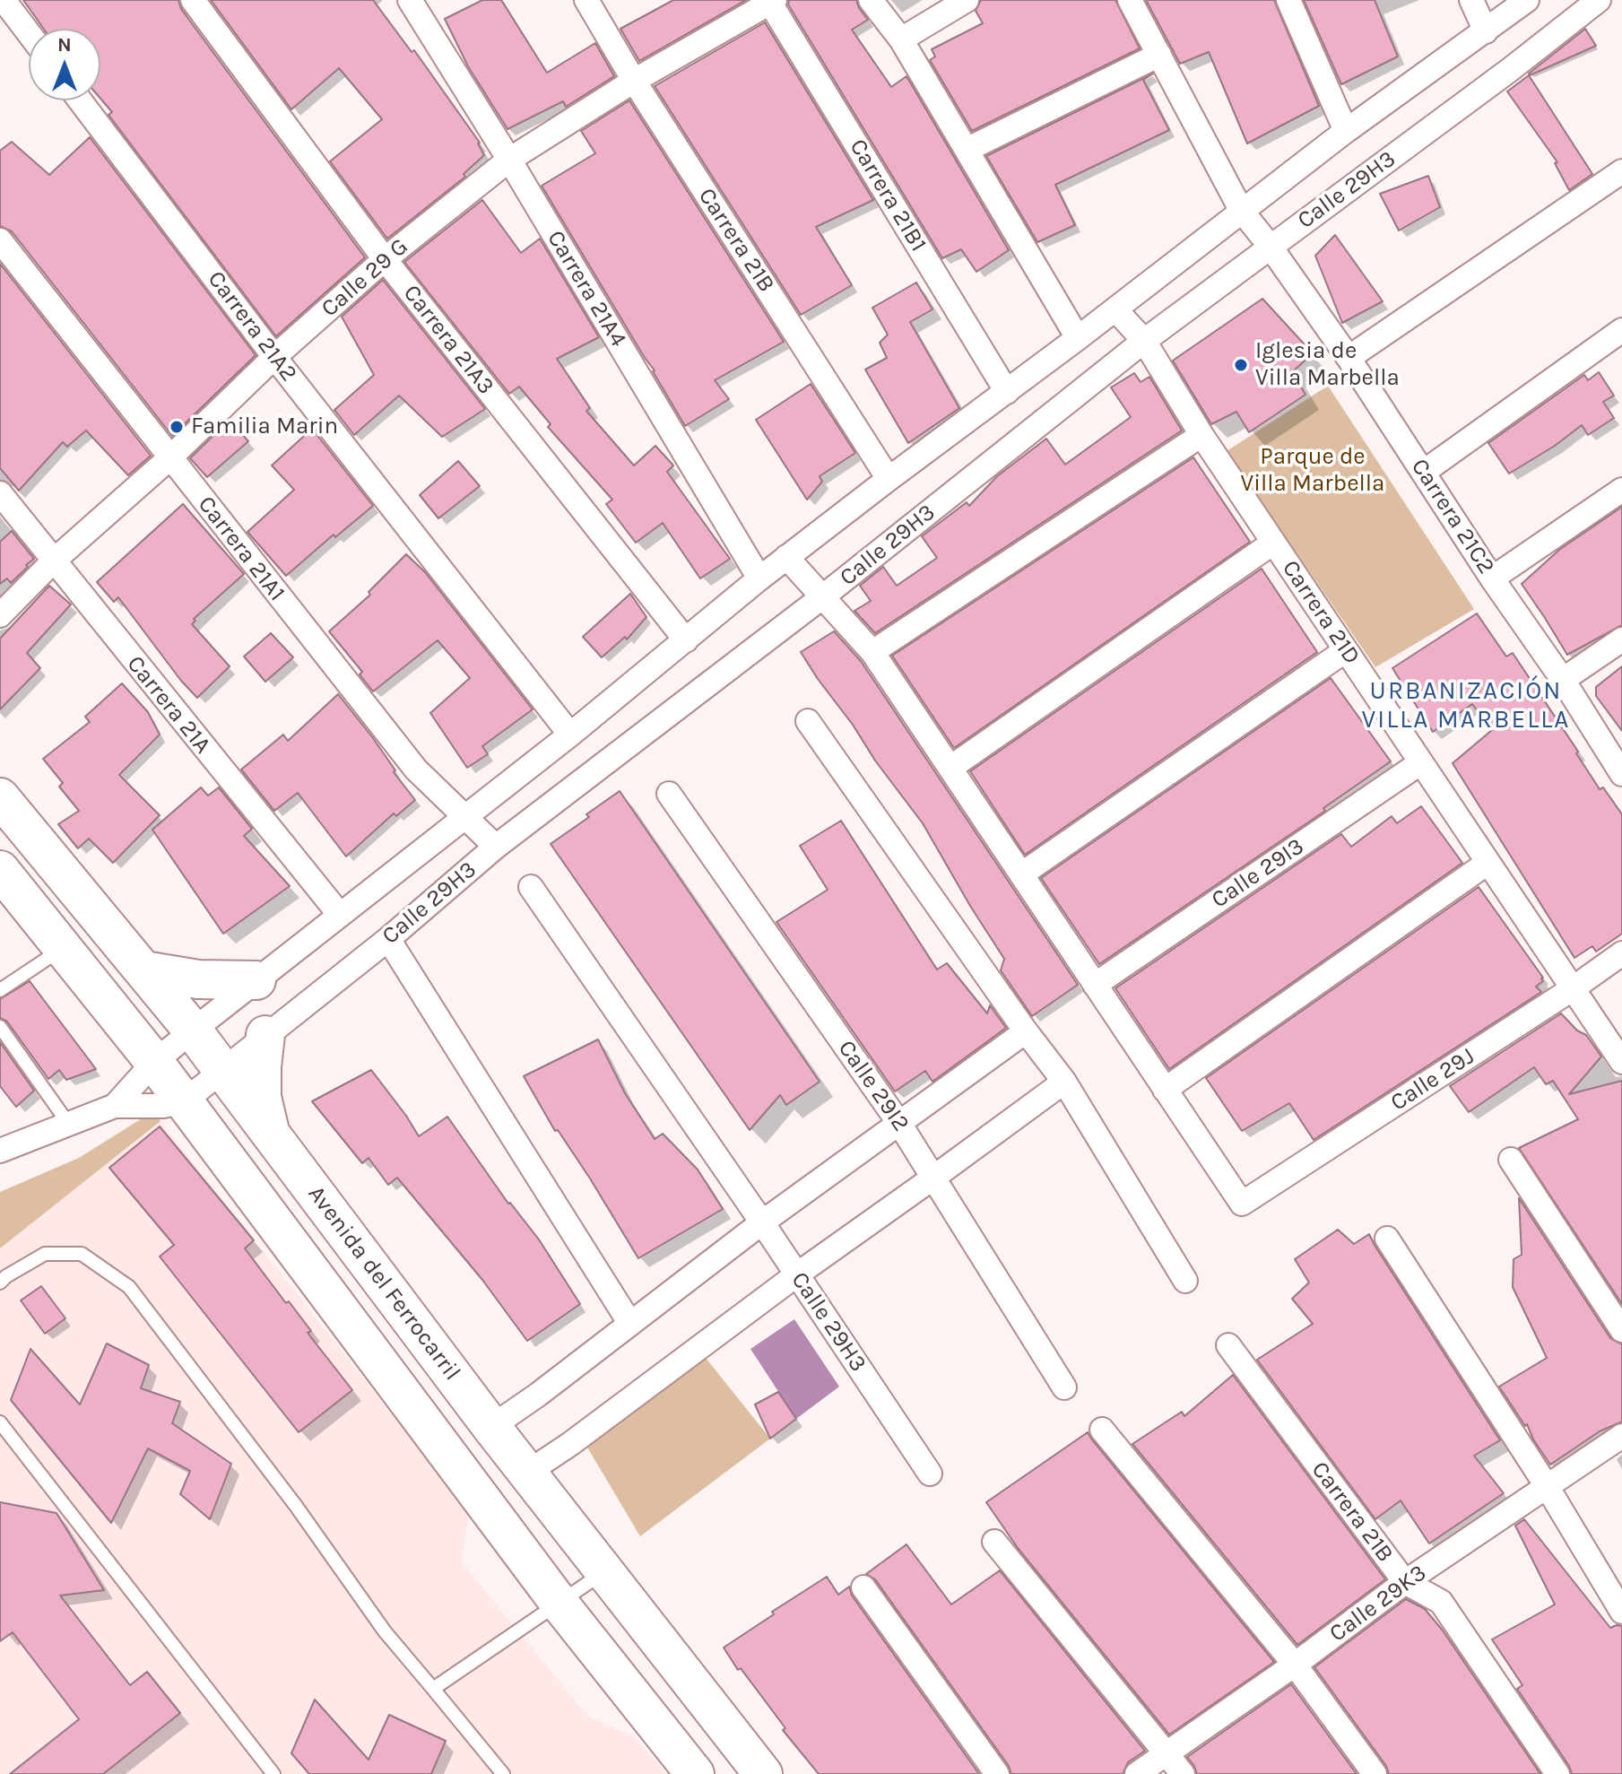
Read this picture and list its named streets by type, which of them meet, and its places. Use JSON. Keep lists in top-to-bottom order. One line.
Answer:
{"streets":{"main road":["Avenida del Ferrocarril"],"street":["Calle 29H3","Carrera 21B1","Carrera 21B","Calle 29 G","Carrera 21A4","Carrera 21A2","Carrera 21A3","Carrera 21C2","Carrera 21A1","Carrera 21D","Carrera 21A","Calle 29I3","Calle 29J","Calle 29I2","Calle 29K3"]},"crossings":[["Calle 29H3","Carrera 21B1"],["Calle 29H3","Carrera 21B"],["Calle 29H3","Carrera 21A4"],["Calle 29H3","Carrera 21A2"],["Calle 29H3","Carrera 21A3"],["Calle 29H3","Carrera 21C2"],["Calle 29H3","Carrera 21A1"],["Calle 29H3","Carrera 21D"],["Calle 29H3","Carrera 21A"],["Calle 29H3","Avenida del Ferrocarril"],["Carrera 21B1","Calle 29 G"],["Carrera 21B","Calle 29 G"],["Carrera 21B","Calle 29K3"],["Calle 29 G","Carrera 21A4"],["Calle 29 G","Carrera 21A2"],["Calle 29 G","Carrera 21A3"],["Calle 29 G","Carrera 21A1"],["Calle 29 G","Carrera 21A"],["Carrera 21D","Calle 29I3"],["Carrera 21D","Calle 29J"]],"districts":["URBANIZACIÓN VILLA MARBELLA"],"parks":["Parque de Villa Marbella"],"places":["Iglesia de Villa Marbella","Familia Marin"],"north":"top"}
